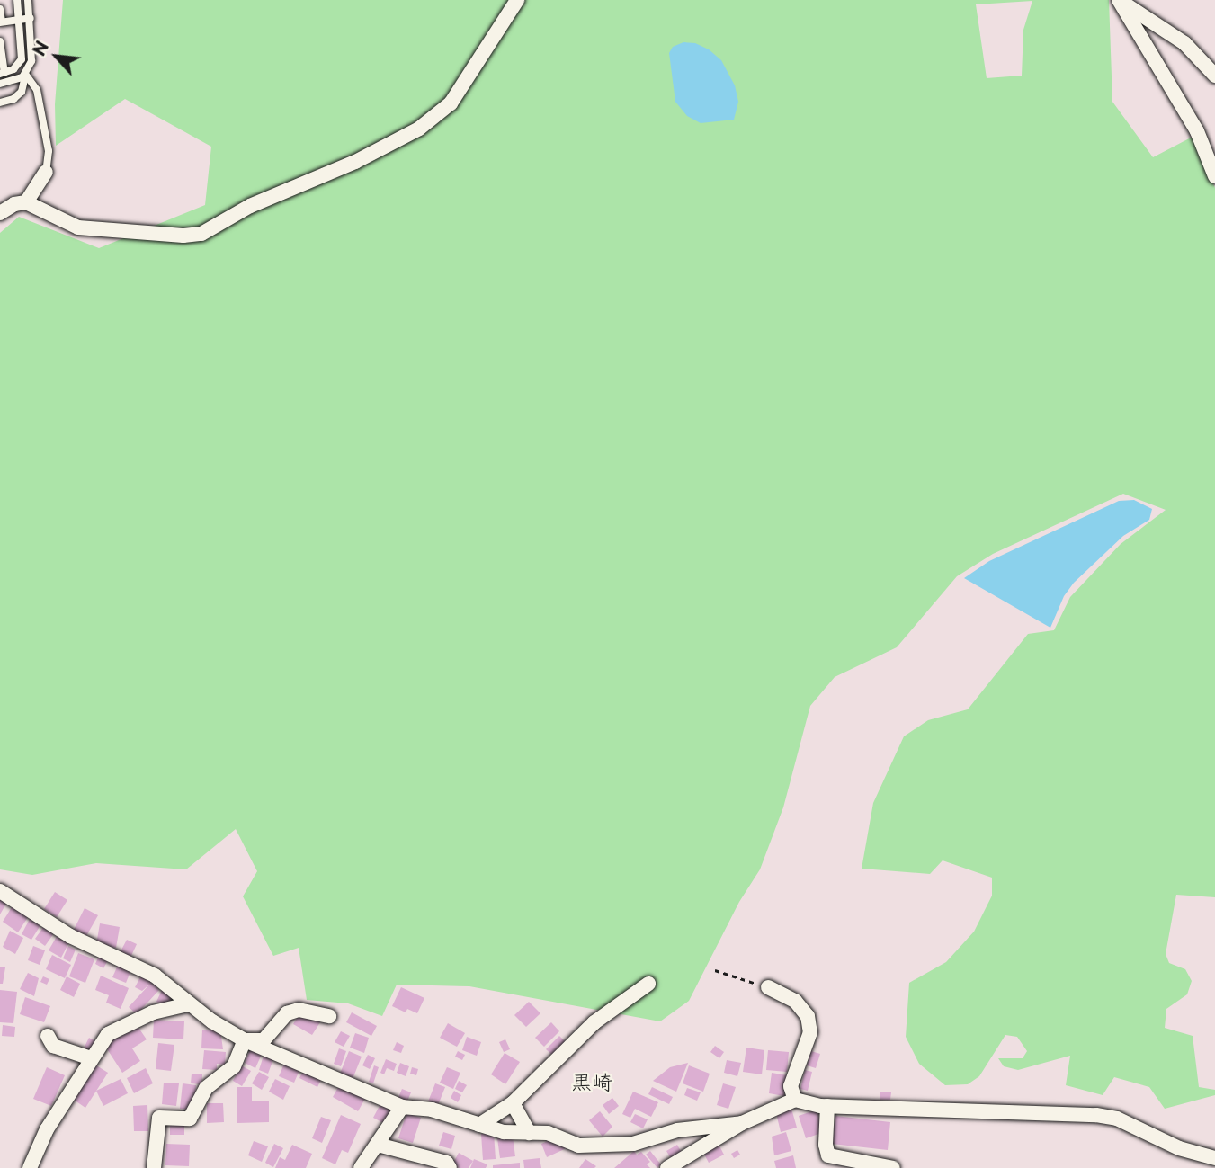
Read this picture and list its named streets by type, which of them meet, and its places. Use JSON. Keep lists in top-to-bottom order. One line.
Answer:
{"districts":["黒崎"],"north":"top left"}
